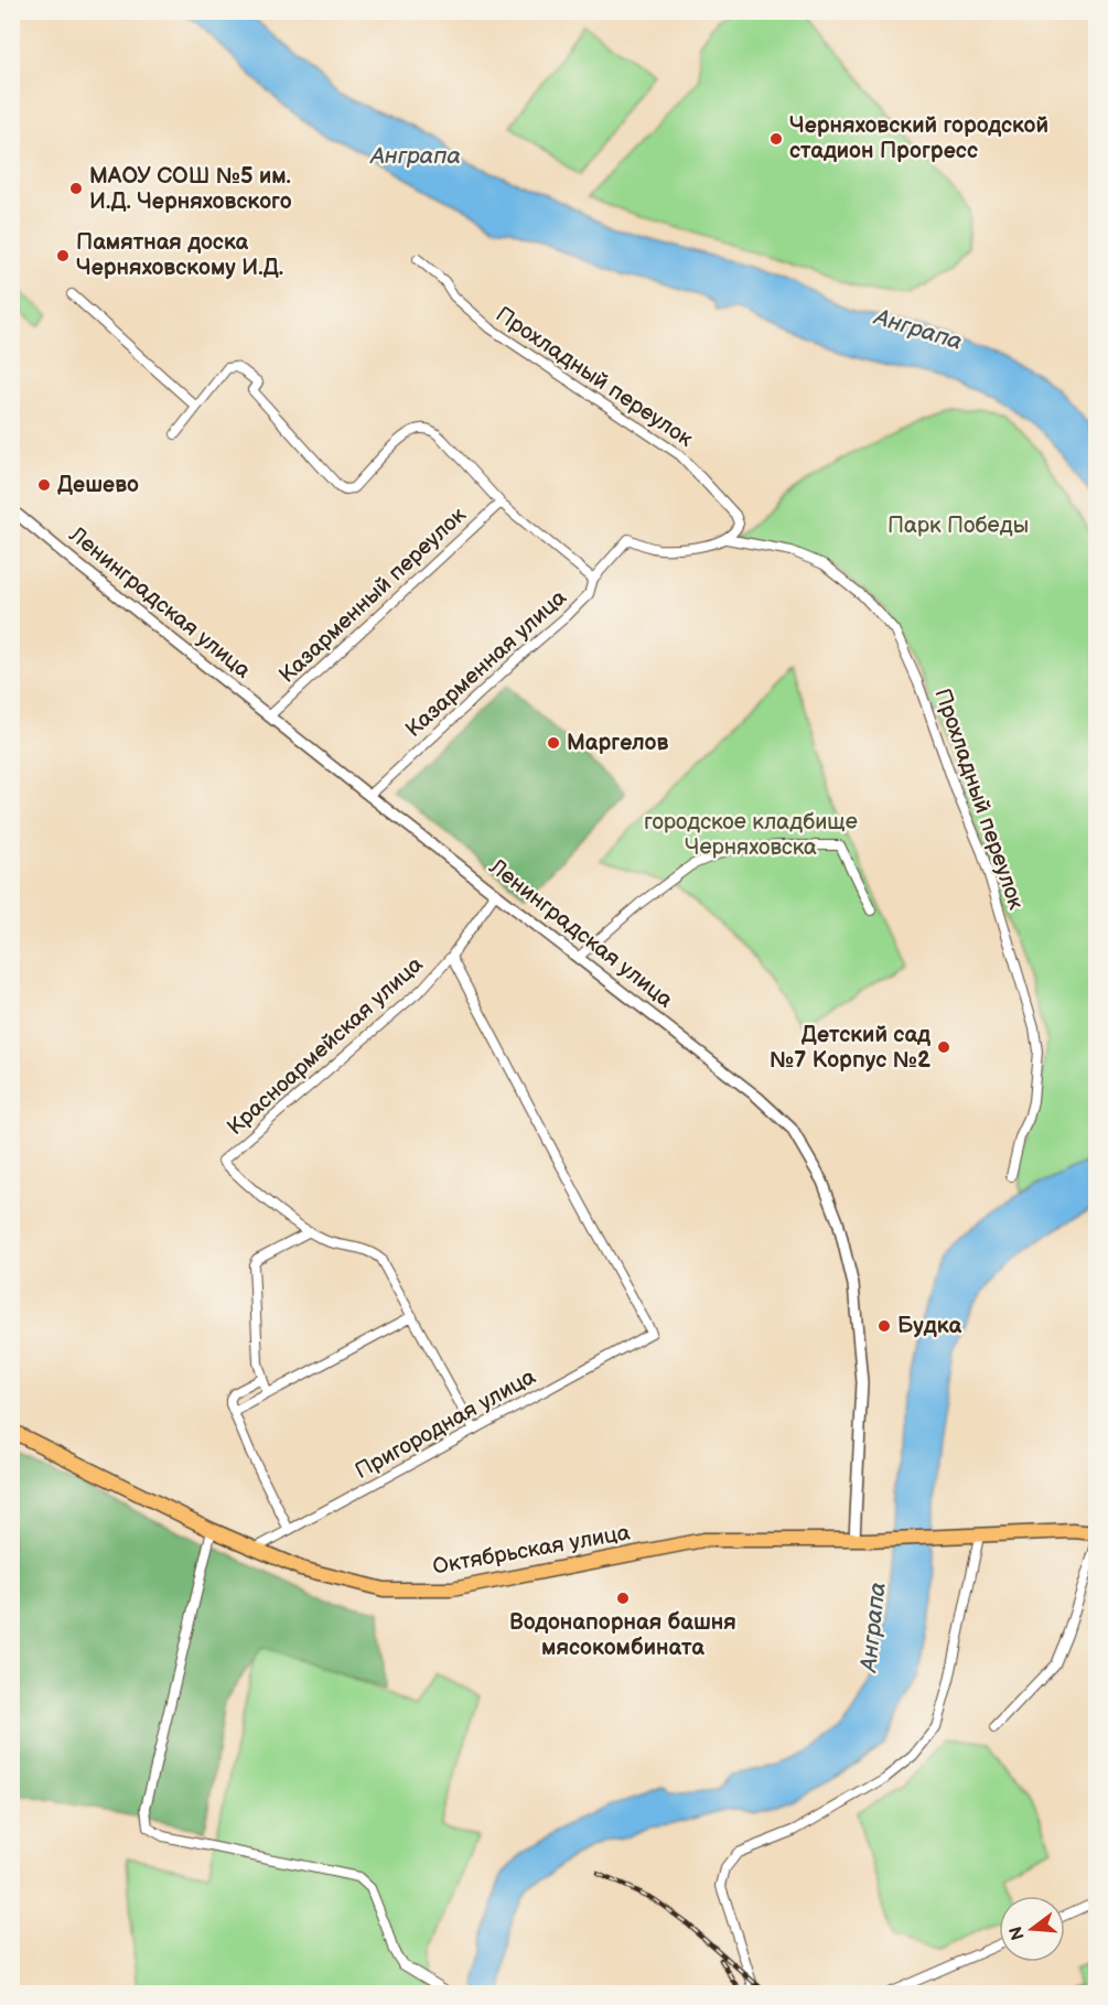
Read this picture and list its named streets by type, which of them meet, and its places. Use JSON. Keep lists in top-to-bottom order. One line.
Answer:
{"streets":{"main road":["Октябрьская улица"],"street":["Прохладный переулок","Казарменный переулок","Ленинградская улица","Казарменная улица","Красноармейская улица","Пригородная улица"]},"crossings":[["Казарменный переулок","Ленинградская улица"],["Казарменный переулок","Казарменная улица"],["Ленинградская улица","Казарменная улица"],["Ленинградская улица","Красноармейская улица"],["Ленинградская улица","Октябрьская улица"],["Красноармейская улица","Пригородная улица"],["Пригородная улица","Октябрьская улица"]],"water":["Анграпа"],"parks":["Парк Победы","городское кладбище Черняховска"],"places":["Черняховский городской стадион Прогресс","МАОУ СОШ №5 им. И.Д. Черняховского","Памятная доска Черняховскому И.Д.","Дешево","Маргелов","Детский сад №7 Корпус №2","Будка","Водонапорная башня мясокомбината"],"north":"left"}
